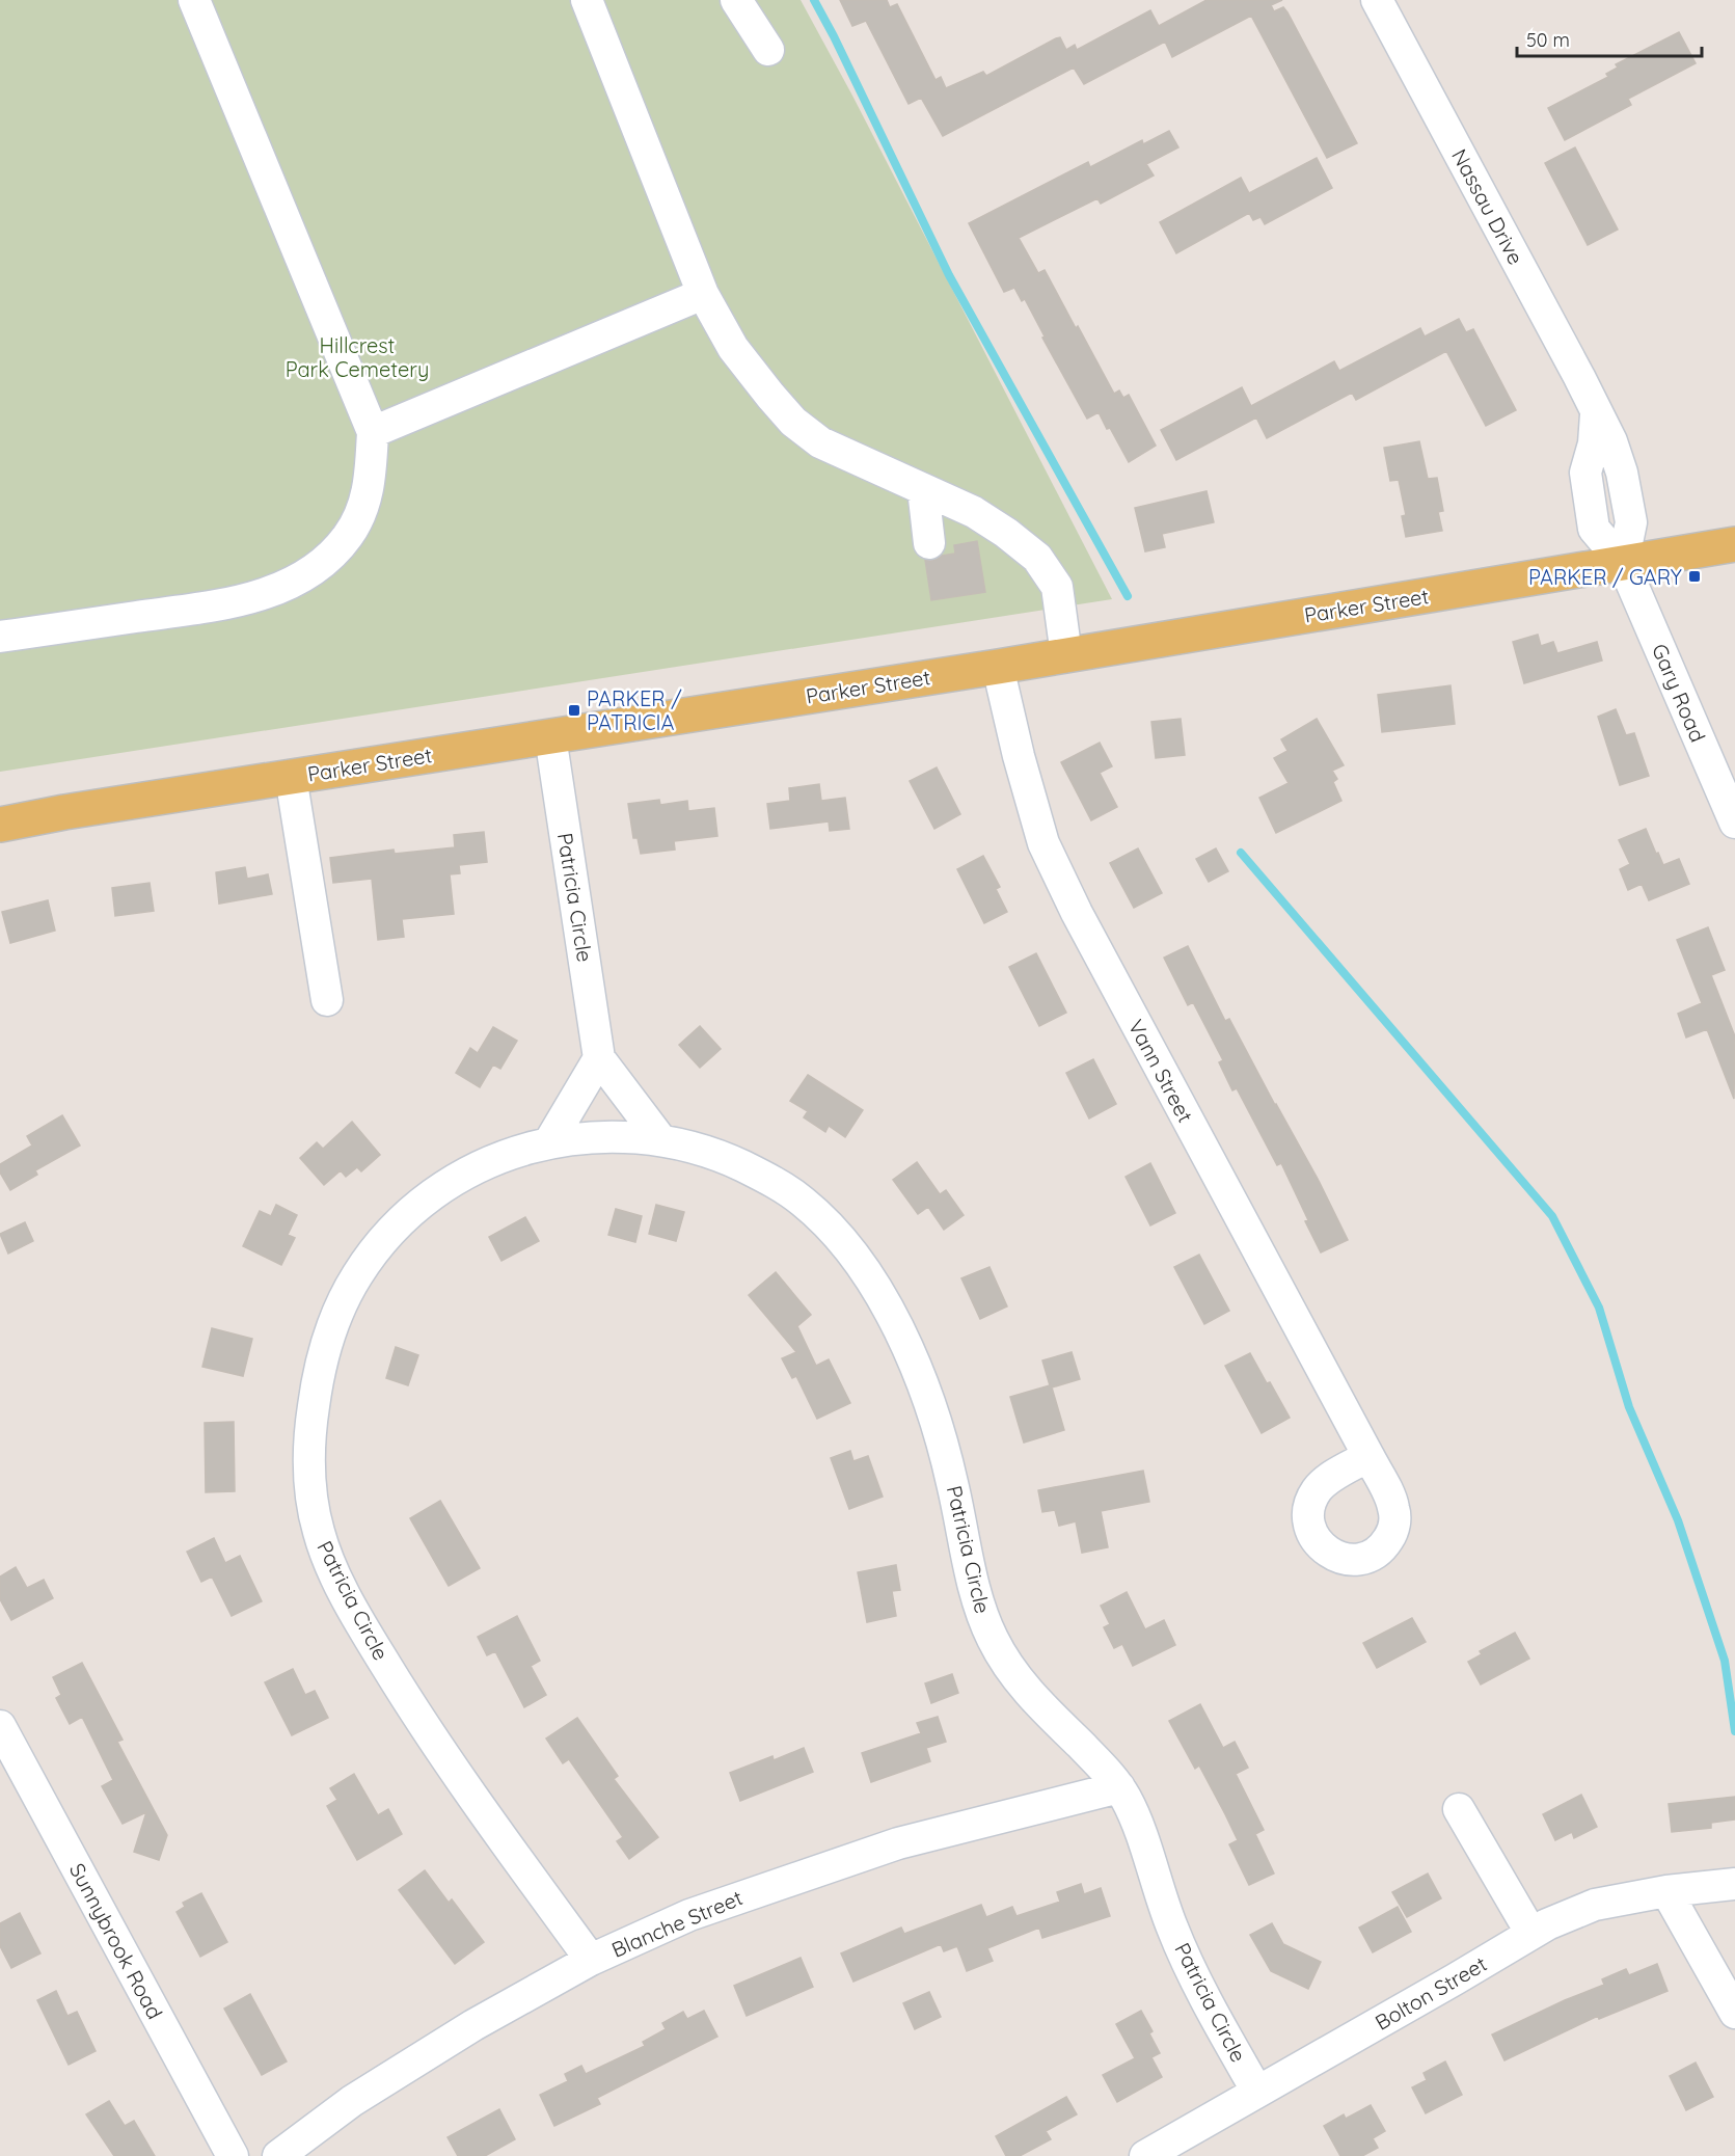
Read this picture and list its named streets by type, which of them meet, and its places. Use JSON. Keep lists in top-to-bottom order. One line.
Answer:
{"streets":{"main road":["Parker Street"],"street":["Nassau Drive","Gary Road","Patricia Circle","Vann Street","Blanche Street","Sunnybrook Road","Bolton Street"]},"crossings":[["Nassau Drive","Parker Street"],["Nassau Drive","Gary Road"],["Parker Street","Gary Road"],["Parker Street","Patricia Circle"],["Parker Street","Vann Street"],["Patricia Circle","Blanche Street"],["Patricia Circle","Bolton Street"]],"parks":["Hillcrest Park Cemetery"],"places":{"transit":["PARKER / GARY","PARKER / PATRICIA"]},"scale_bar":"50 m"}
